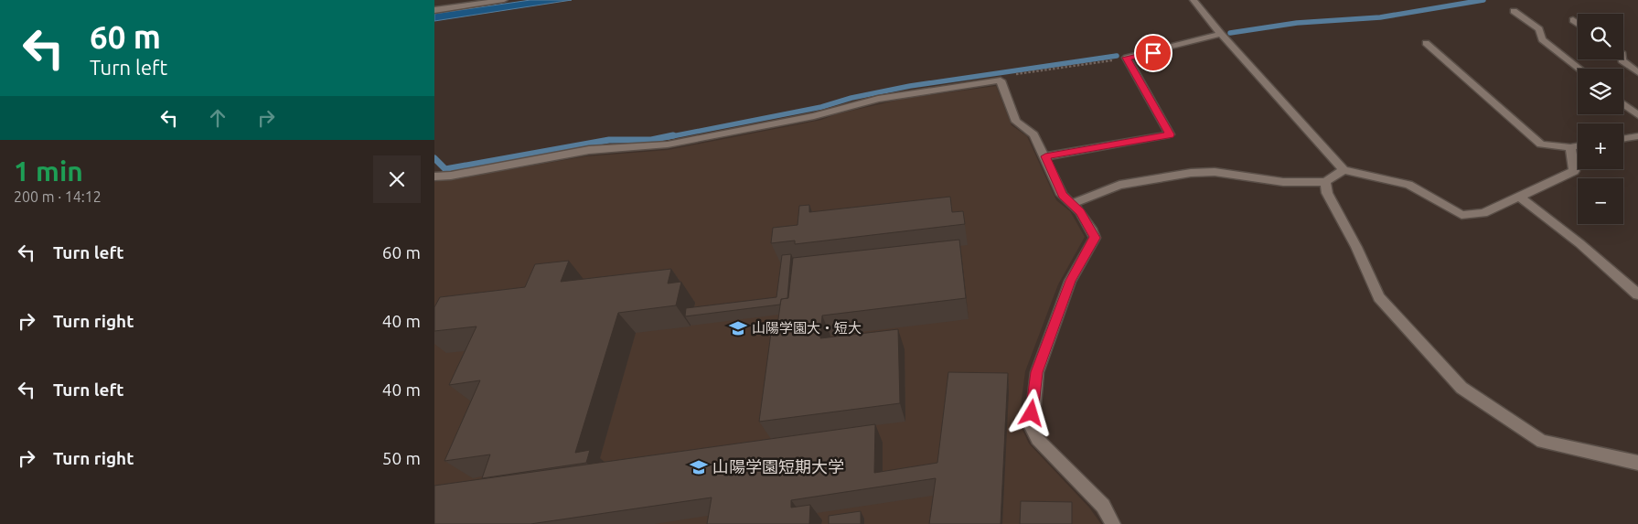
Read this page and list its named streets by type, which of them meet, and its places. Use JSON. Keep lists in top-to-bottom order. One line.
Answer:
{"places":{"school or university":["山陽学園大・短大","山陽学園短期大学"]},"page":{"turn":["60 m","Turn left"],"map_buttons":["+","−"],"heading":["1 min","200 m · 14:12"],"list":[{"name":"Turn left","value":"60 m"},{"name":"Turn right","value":"40 m"},{"name":"Turn left","value":"40 m"},{"name":"Turn right","value":"50 m"}]}}
